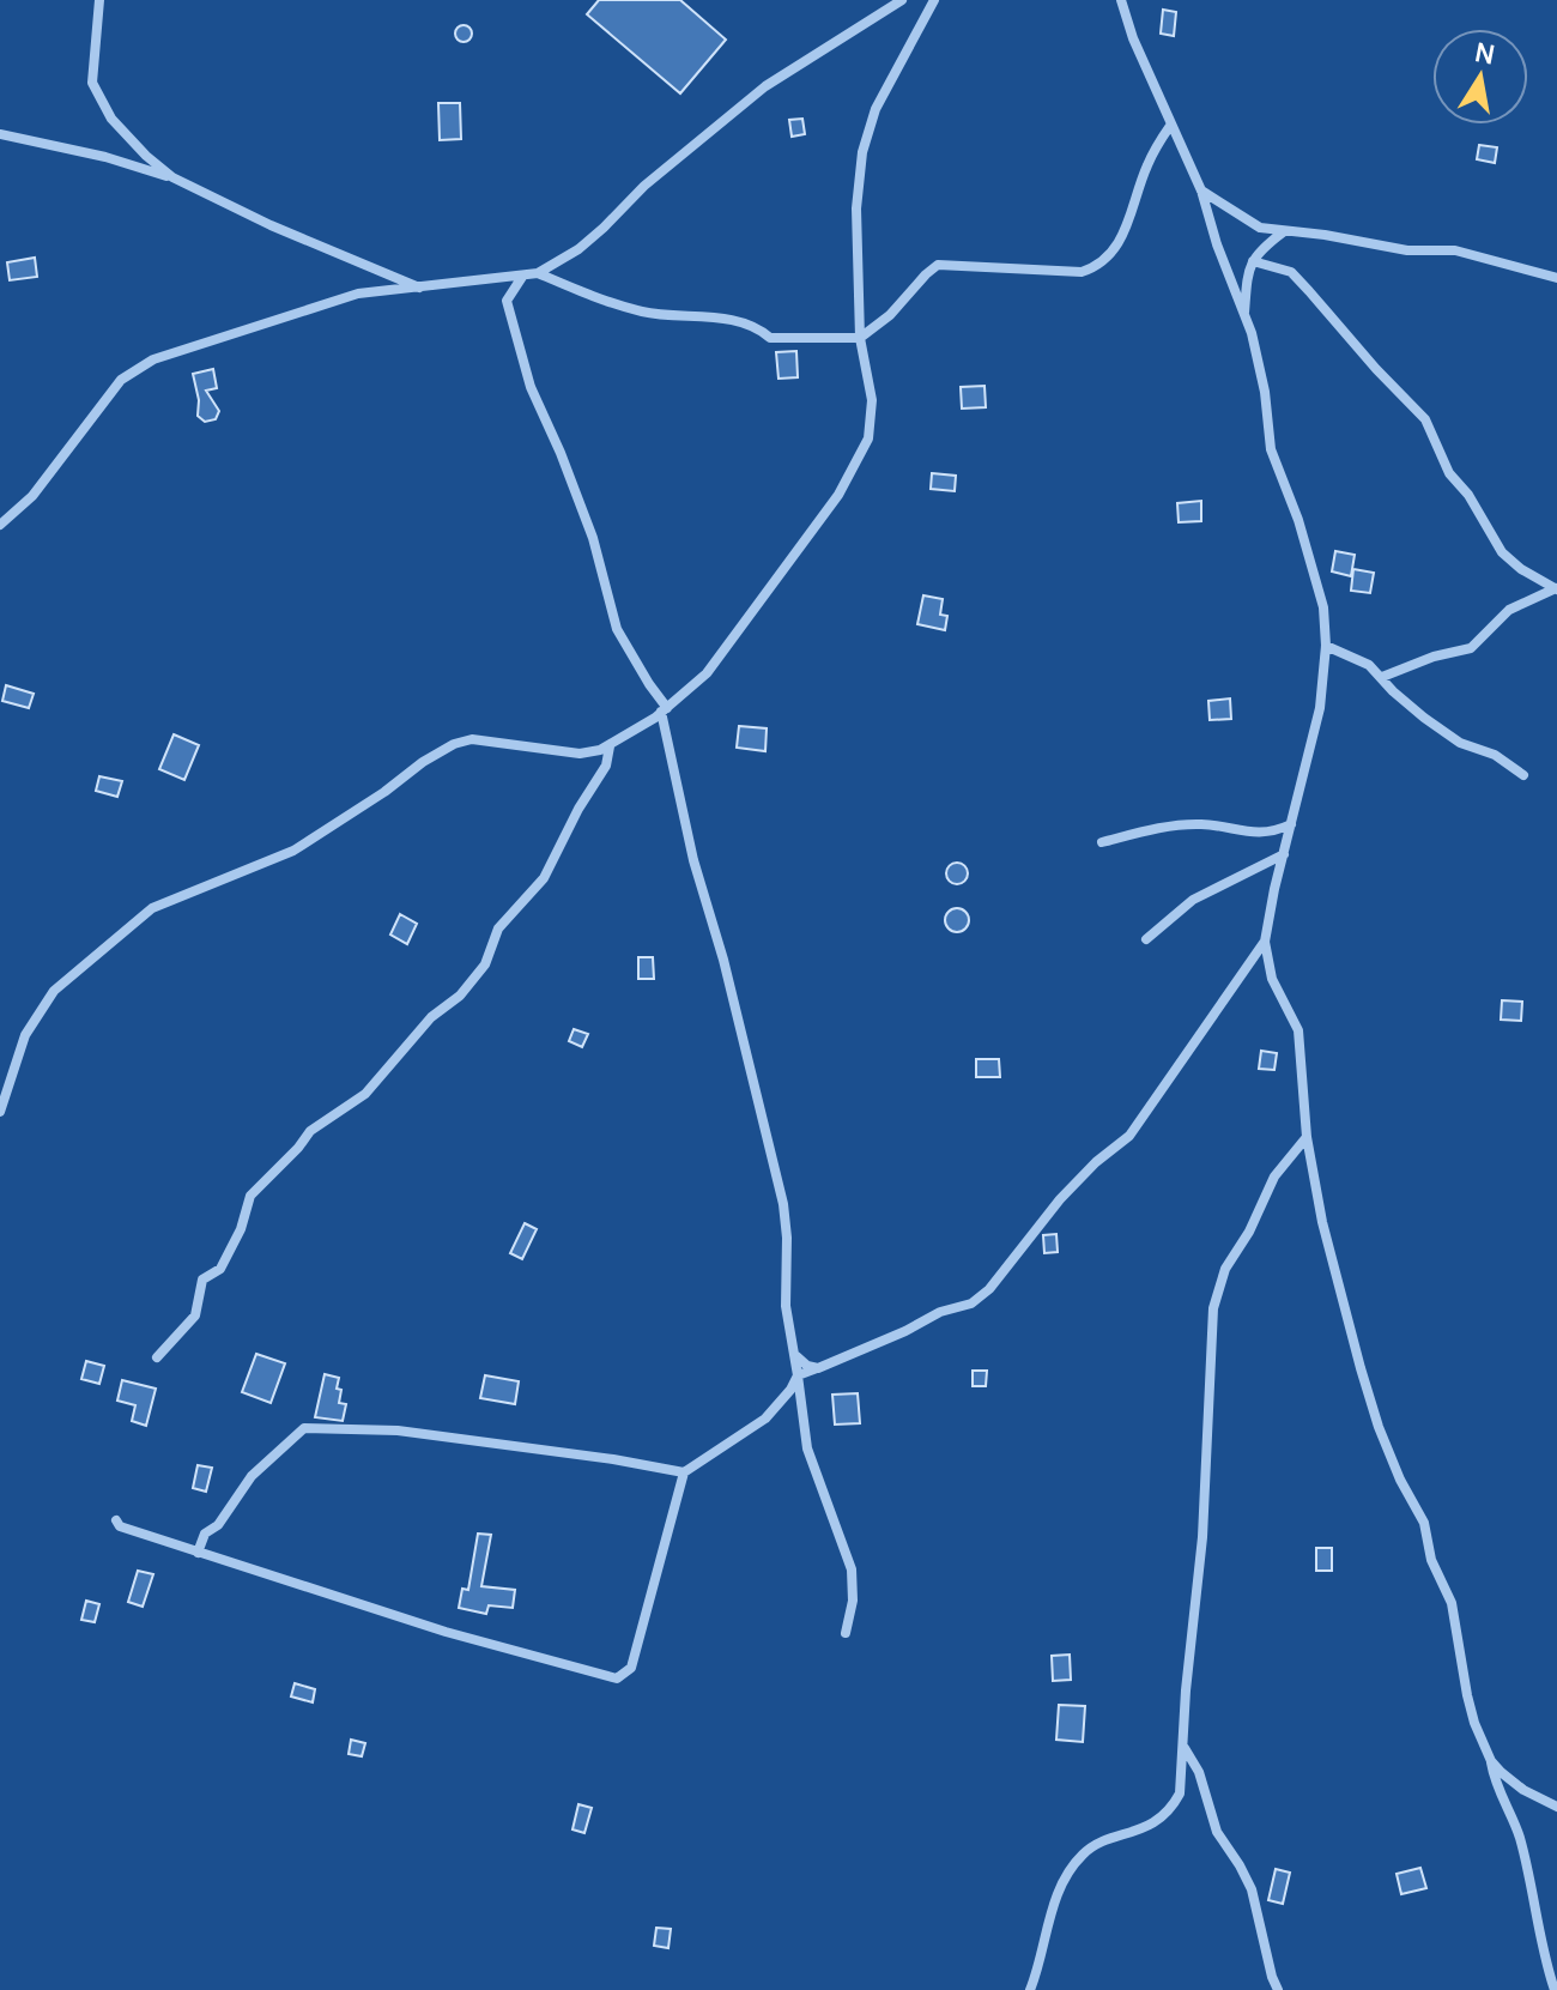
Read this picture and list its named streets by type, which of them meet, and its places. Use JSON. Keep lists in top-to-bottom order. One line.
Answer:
{"north":"top"}
